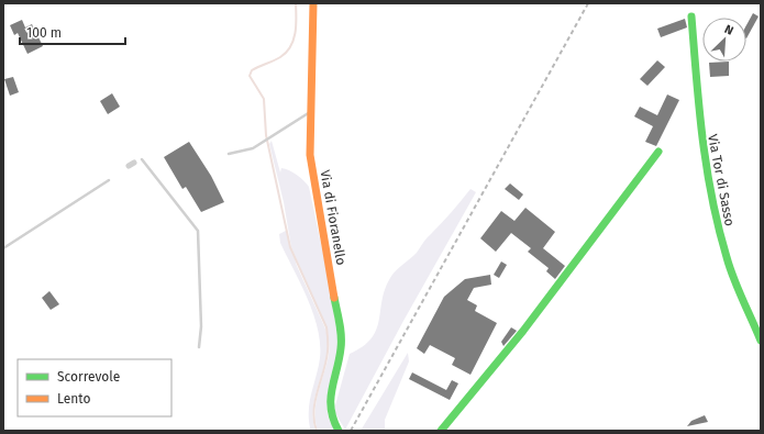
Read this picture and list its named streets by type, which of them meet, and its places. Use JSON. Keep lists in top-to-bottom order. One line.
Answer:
{"streets":{"street":["Via Tor di Sasso","Via di Fioranello"]},"legend":["Scorrevole","Lento"],"scale_bar":"100 m","north":"top right"}
